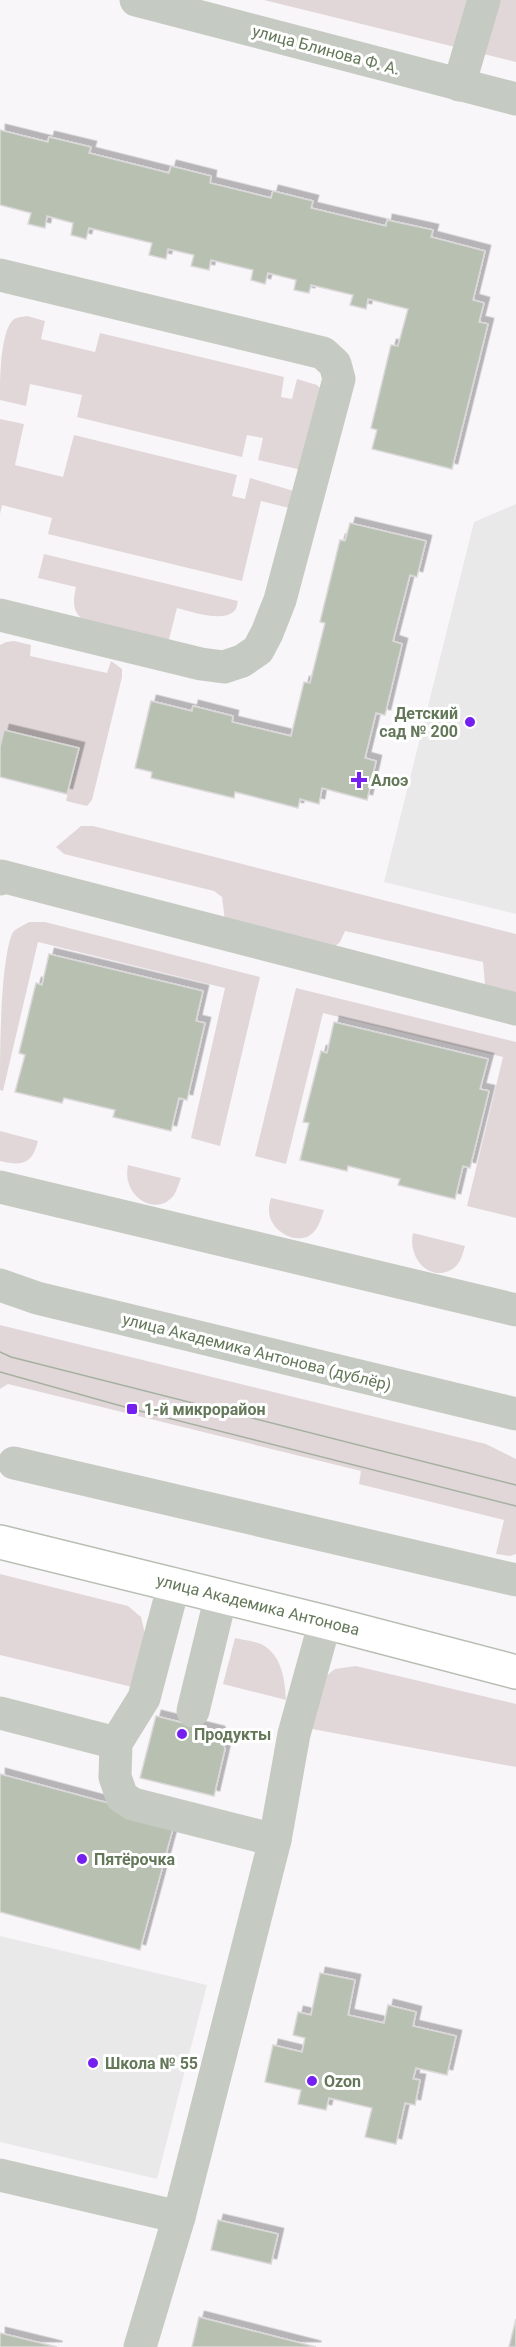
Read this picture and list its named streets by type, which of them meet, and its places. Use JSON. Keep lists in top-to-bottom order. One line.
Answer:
{"streets":{"main road":["улица Академика Антонова"],"street":["улица Блинова Ф. А.","улица Академика Антонова (дублёр)"]},"places":{"other":["Детский сад № 200","Продукты","Пятёрочка","Школа № 55","Ozon"],"health":["Алоэ"],"transit":["1-й микрорайон"]}}
